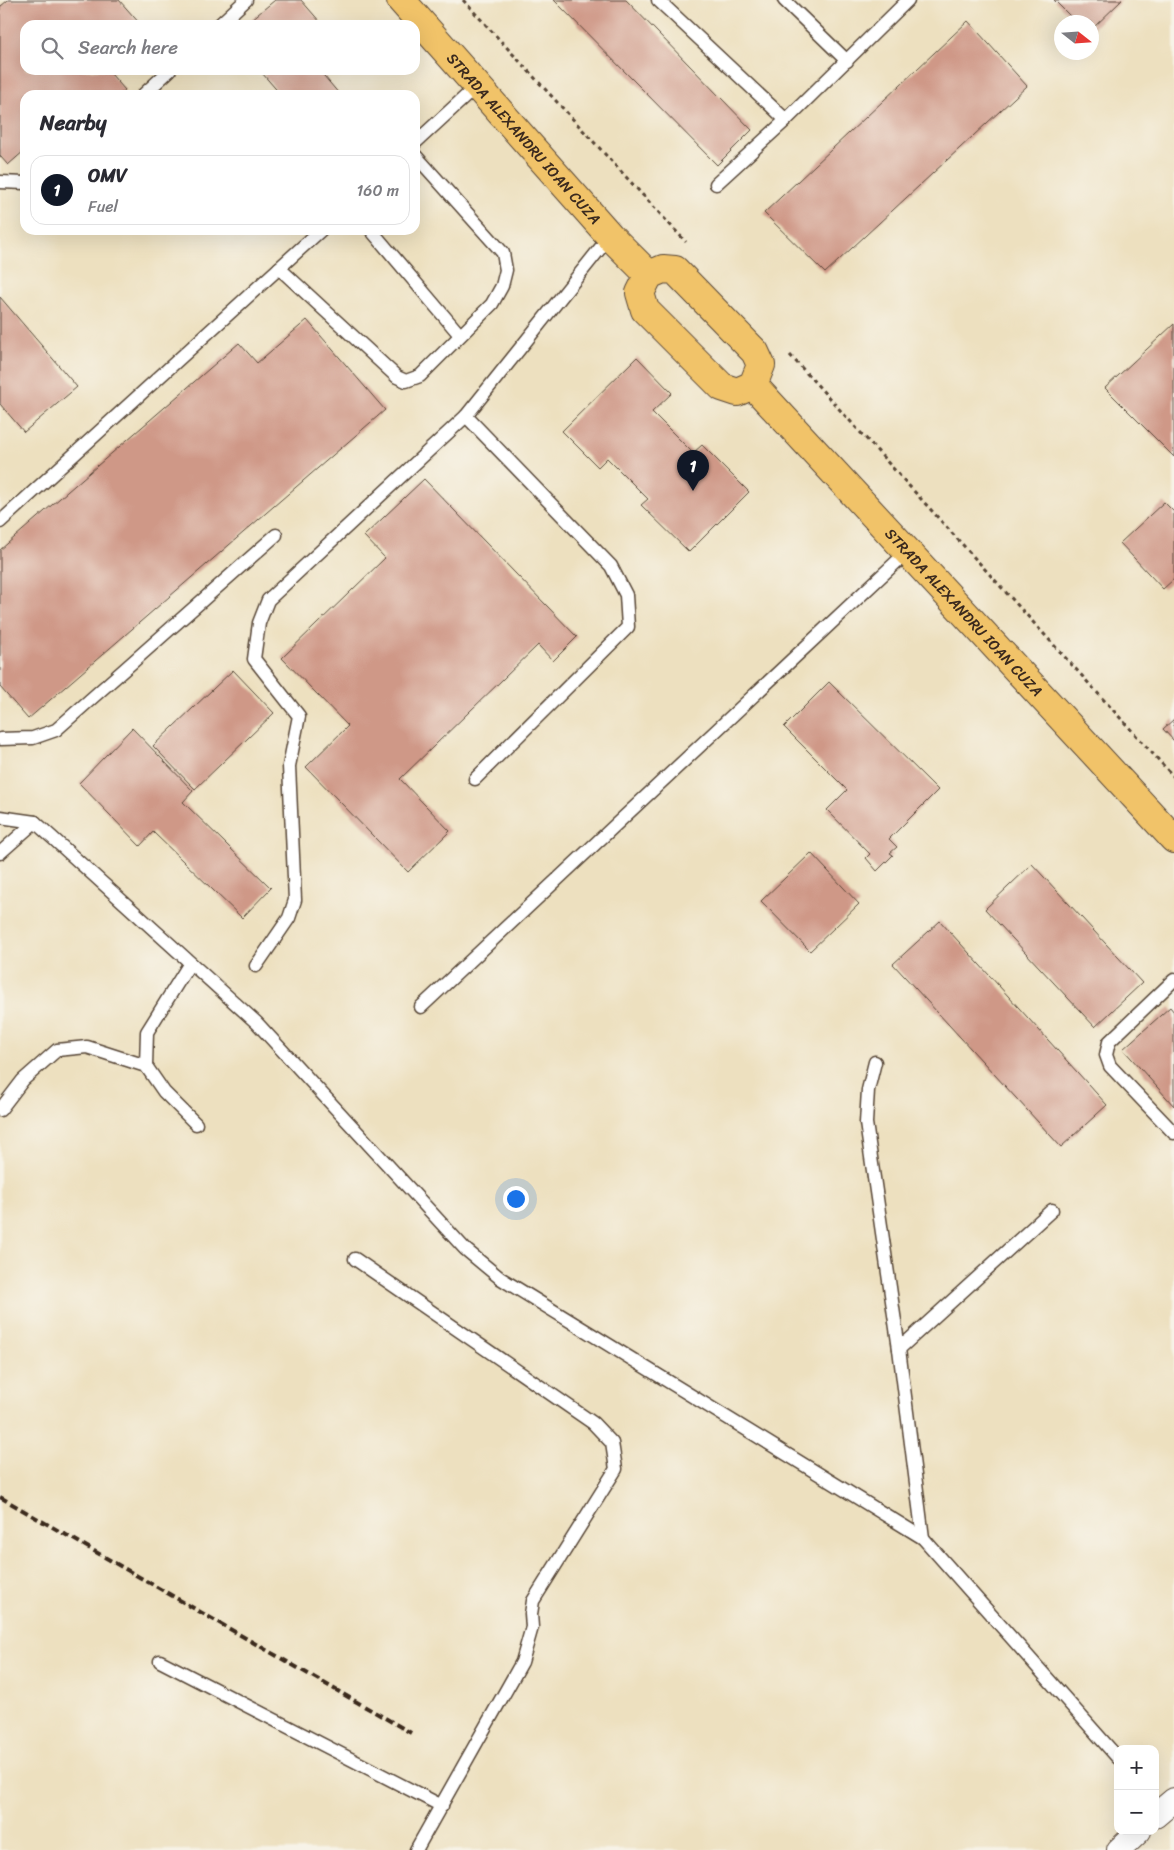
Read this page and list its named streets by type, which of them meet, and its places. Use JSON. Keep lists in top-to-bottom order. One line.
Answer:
{"streets":{"main road":["STRADA ALEXANDRU IOAN CUZA"]},"north":"right","page":{"search":"Search here","heading":"Nearby","list":[{"mark":"1","name":"OMV","note":"Fuel","value":"160 m"}],"pins":"1","map_buttons":["+","−"]}}
